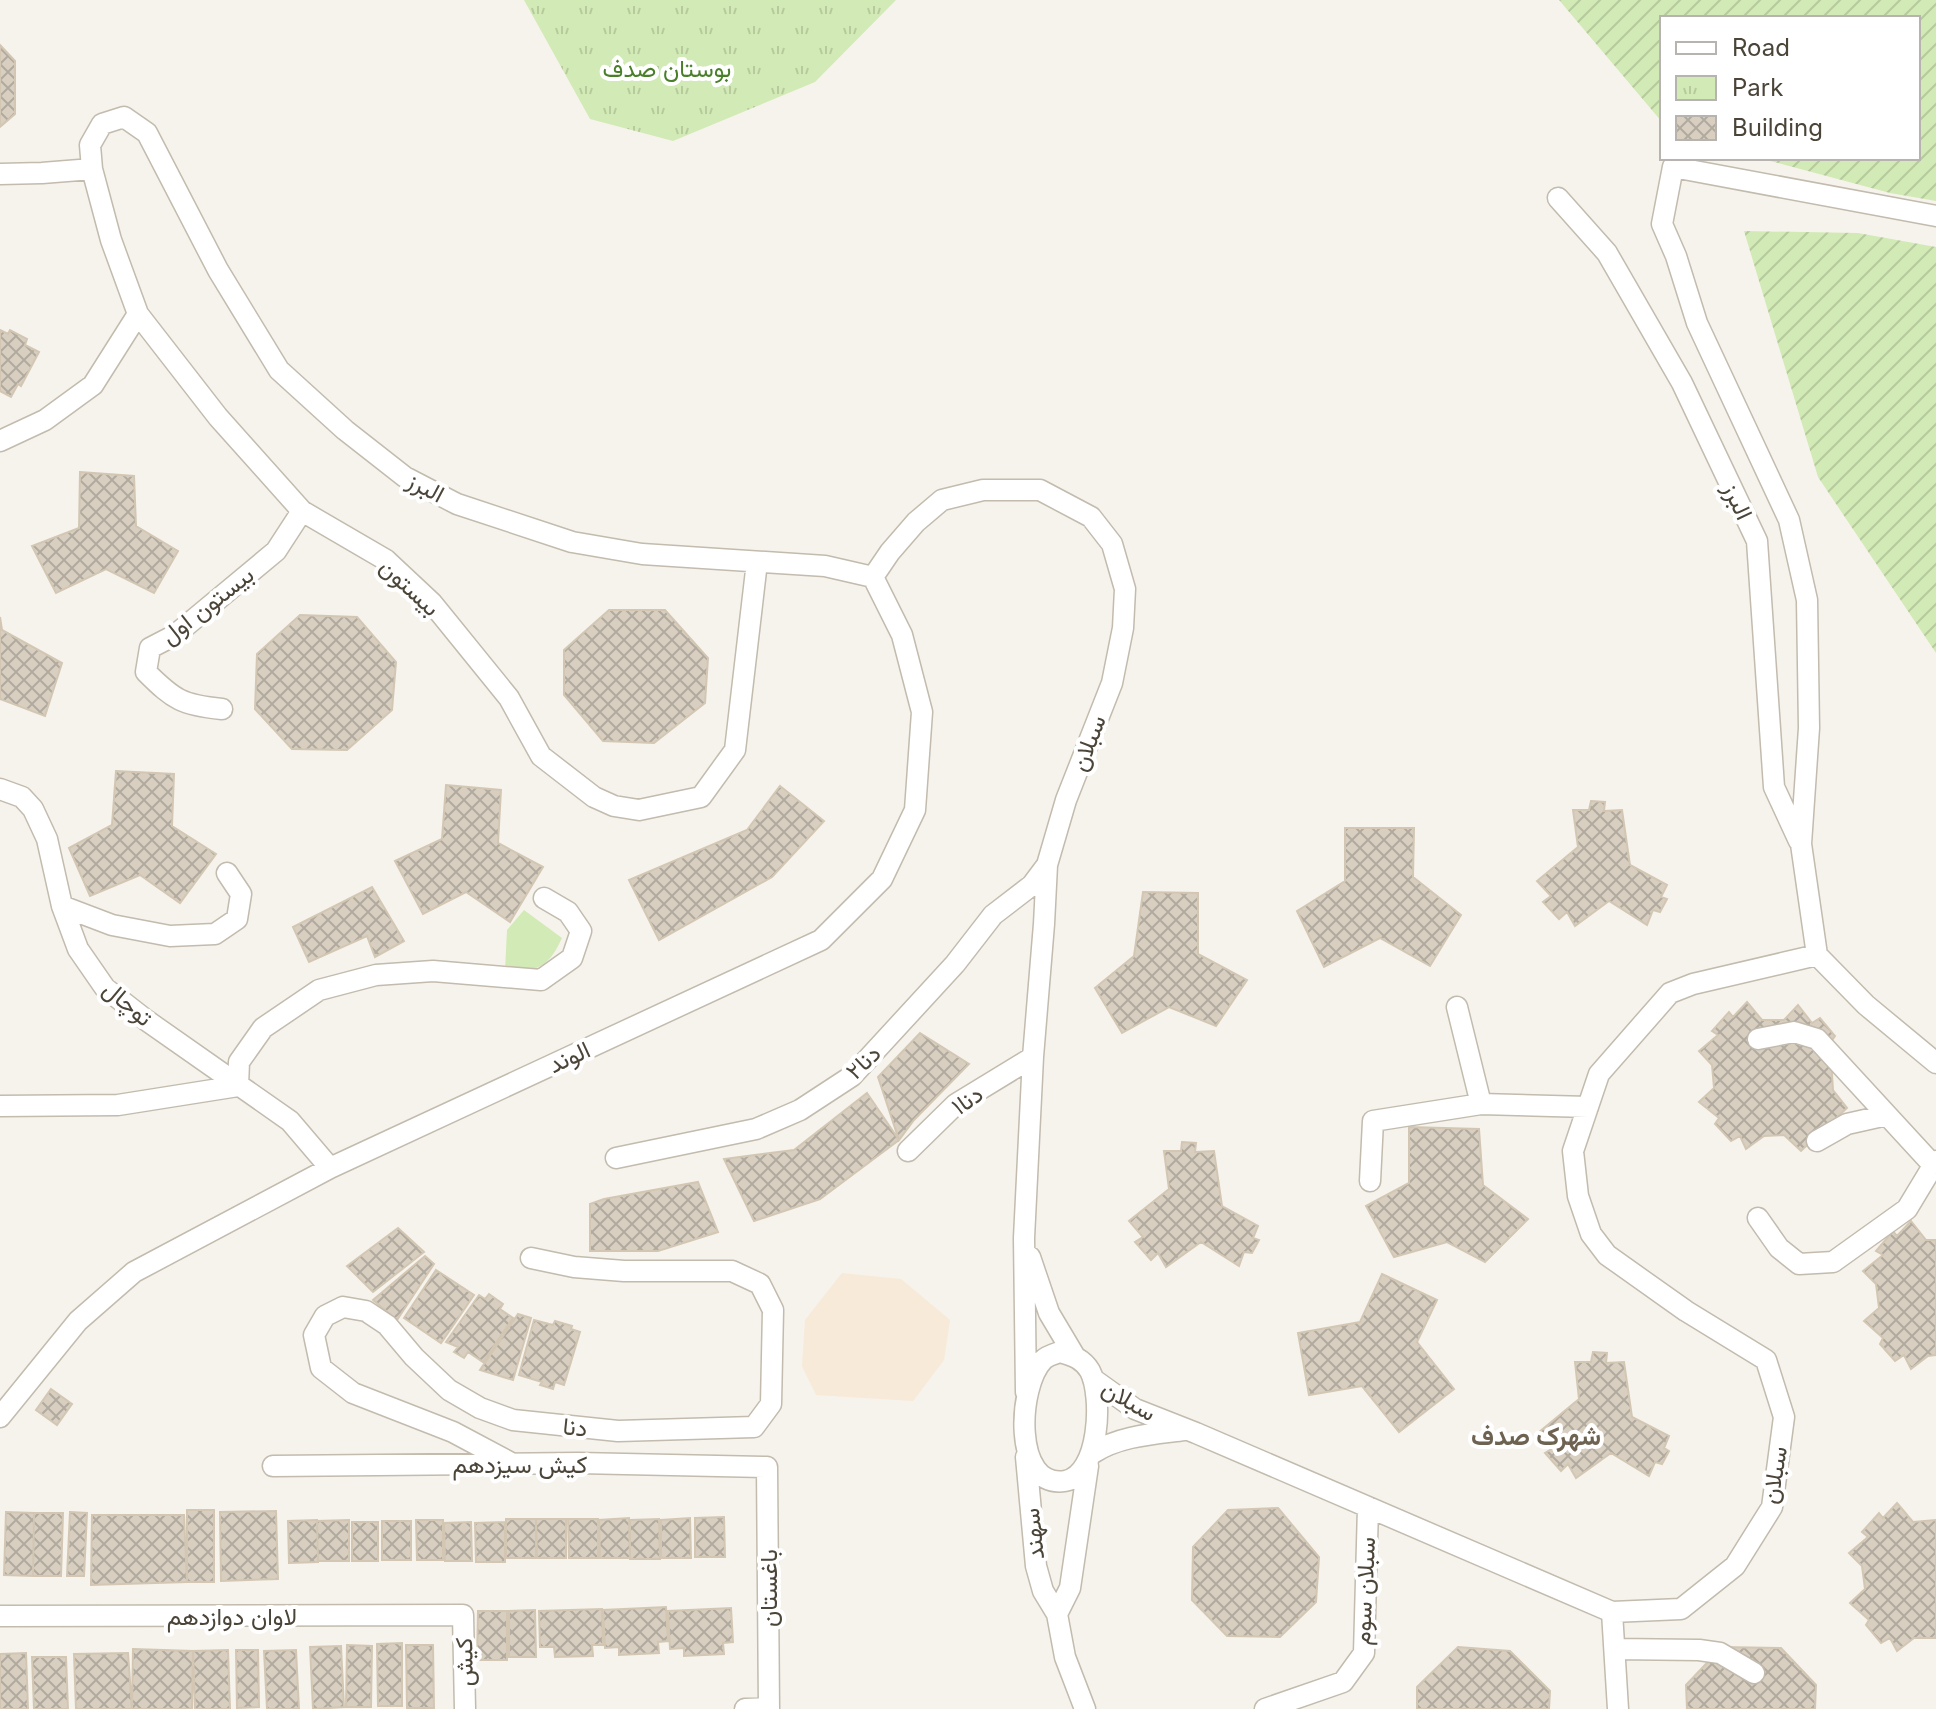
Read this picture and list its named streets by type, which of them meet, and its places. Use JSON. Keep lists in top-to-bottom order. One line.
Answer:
{"streets":{"street":["البرز","بیستون","بیستون اول","سبلان","توچال","الوند","دنا۲","دنا۱","دنا","کیش سیزدهم","سهند","باغستان","سبلان سوم","لاوان دوازدهم","کیش"]},"crossings":[["البرز","بیستون"],["البرز","سبلان"],["البرز","الوند"],["بیستون","بیستون اول"],["سبلان","الوند"],["سبلان","دنا۲"],["سبلان","دنا۱"],["سبلان","سهند"],["سبلان","سبلان سوم"],["توچال","الوند"],["دنا","کیش سیزدهم"],["کیش سیزدهم","باغستان"],["لاوان دوازدهم","کیش"]],"districts":["شهرک صدف"],"parks":["بوستان صدف"],"legend":["Road","Park","Building"]}
